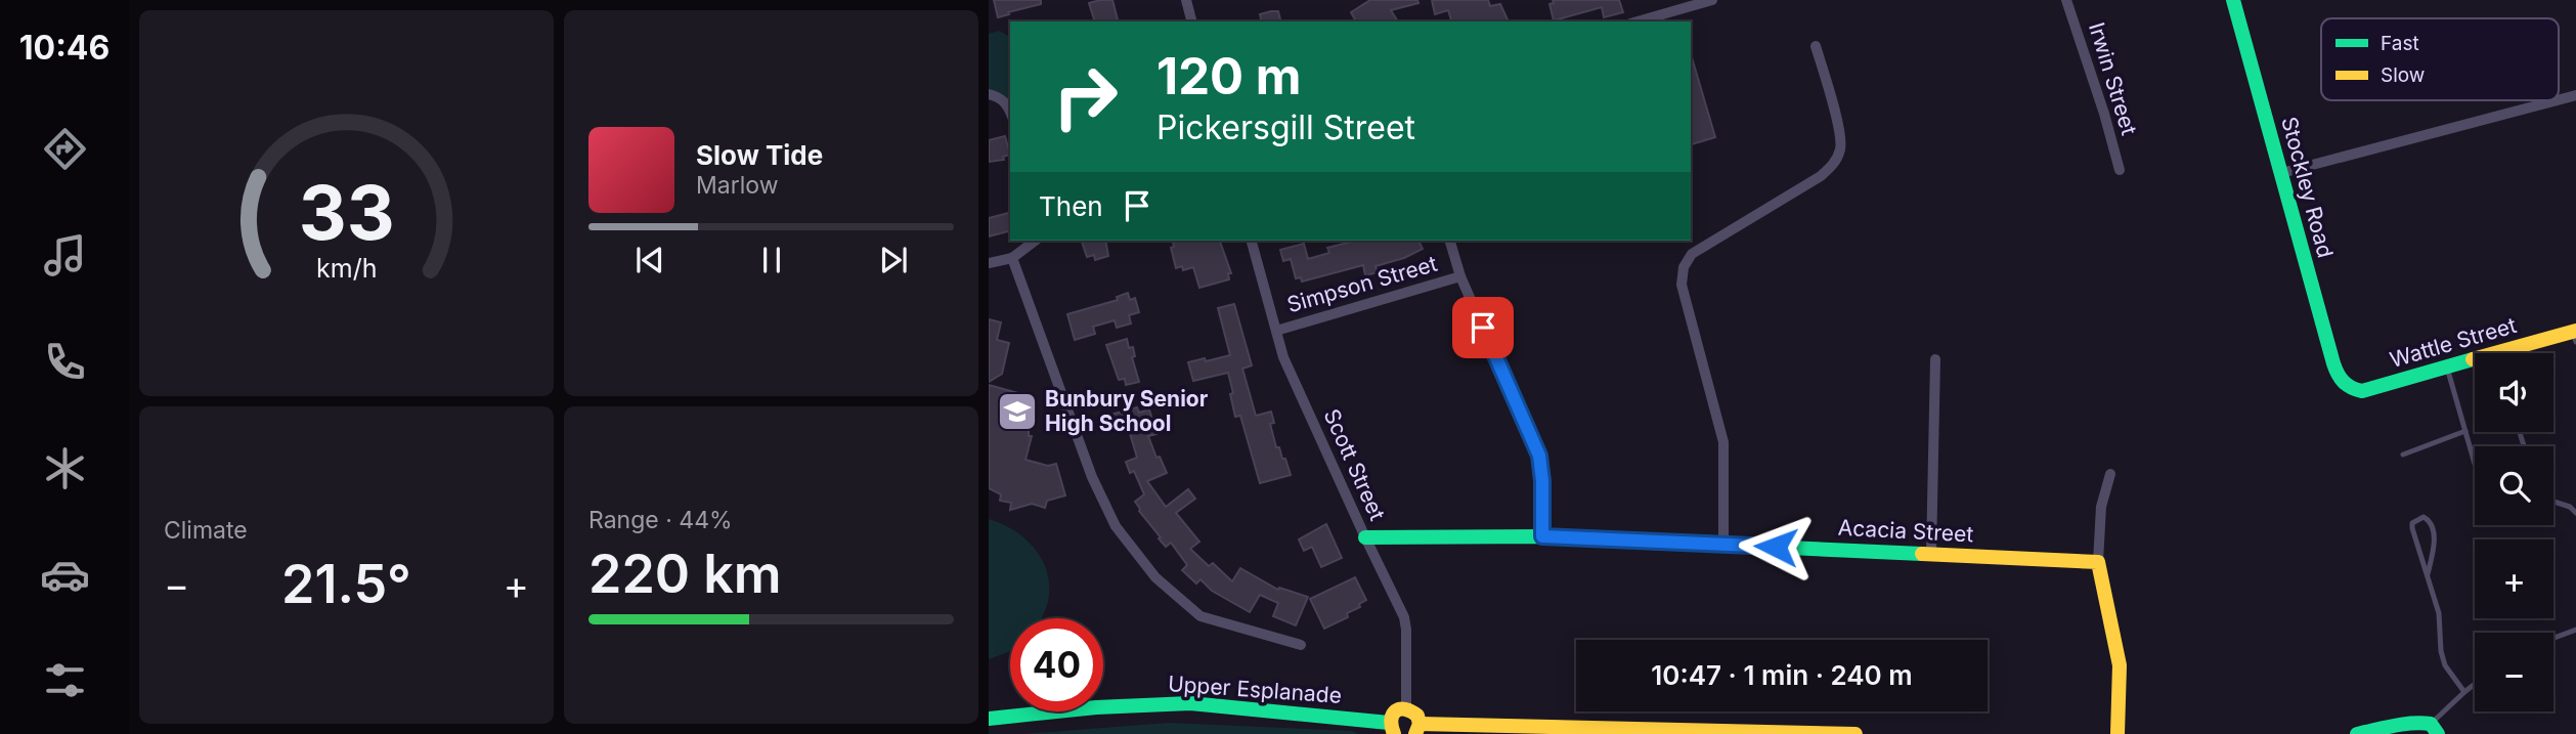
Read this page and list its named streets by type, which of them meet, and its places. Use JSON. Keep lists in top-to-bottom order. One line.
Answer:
{"streets":{"street":["Irwin Street","Stockley Road","Simpson Street","Wattle Street","Scott Street","Acacia Street","Upper Esplanade"]},"crossings":[["Stockley Road","Wattle Street"],["Simpson Street","Scott Street"],["Scott Street","Acacia Street"]],"places":{"school or university":["Bunbury Senior High School"]},"legend":["Fast","Slow"],"page":{"tabs":"10:46","turn":["120 m","Pickersgill Street"],"song":["Slow Tide","Marlow"],"then":"Then","map_buttons":["+","−"],"tile":["Climate",["Range · 44%","220 km"]],"heat":["−","21.5°","+"],"limit":"40","trip":"10:47 · 1 min · 240 m","gauge":["33","km/h"]}}
